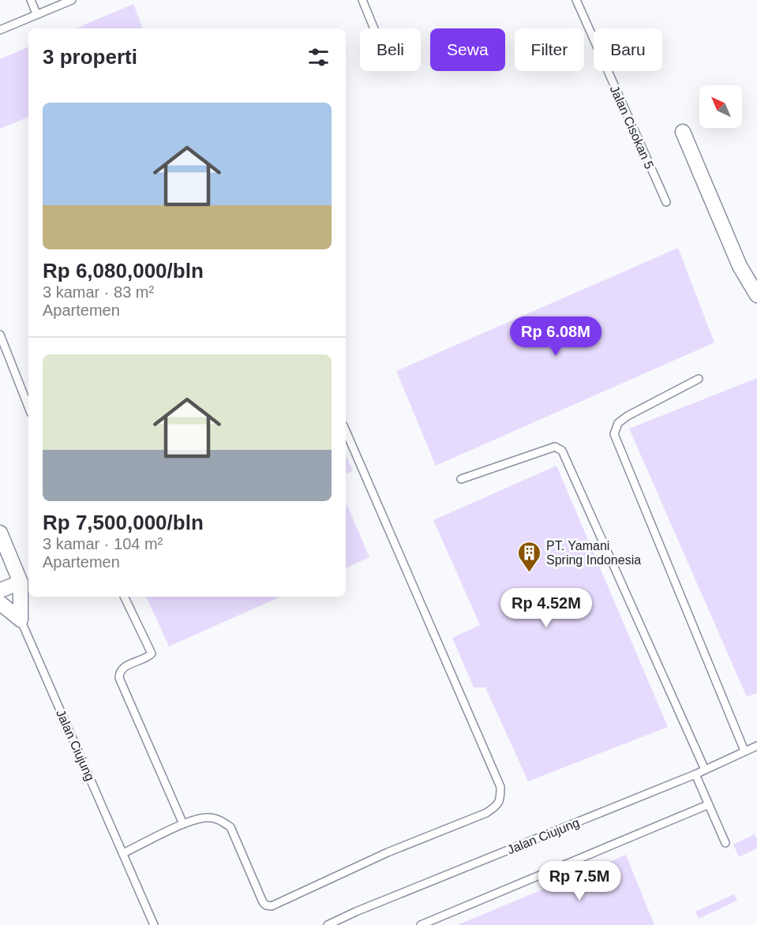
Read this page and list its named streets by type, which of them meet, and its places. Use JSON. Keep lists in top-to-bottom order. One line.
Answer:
{"streets":{"street":["Jalan Ciujung"],"lane":["Jalan Cisokan 5"]},"places":{"building":["PT. Yamani Spring Indonesia"]},"north":"top left","page":{"chip":["Beli","Sewa","Filter","Baru"],"heading":"3 properti","list":[{"name":"Rp 6,080,000/bln","note":"3 kamar · 83 m² · Apartemen"},{"name":"Rp 7,500,000/bln","note":"3 kamar · 104 m² · Apartemen"}],"price":["Rp 6.08M","Rp 4.52M","Rp 7.5M"]}}
